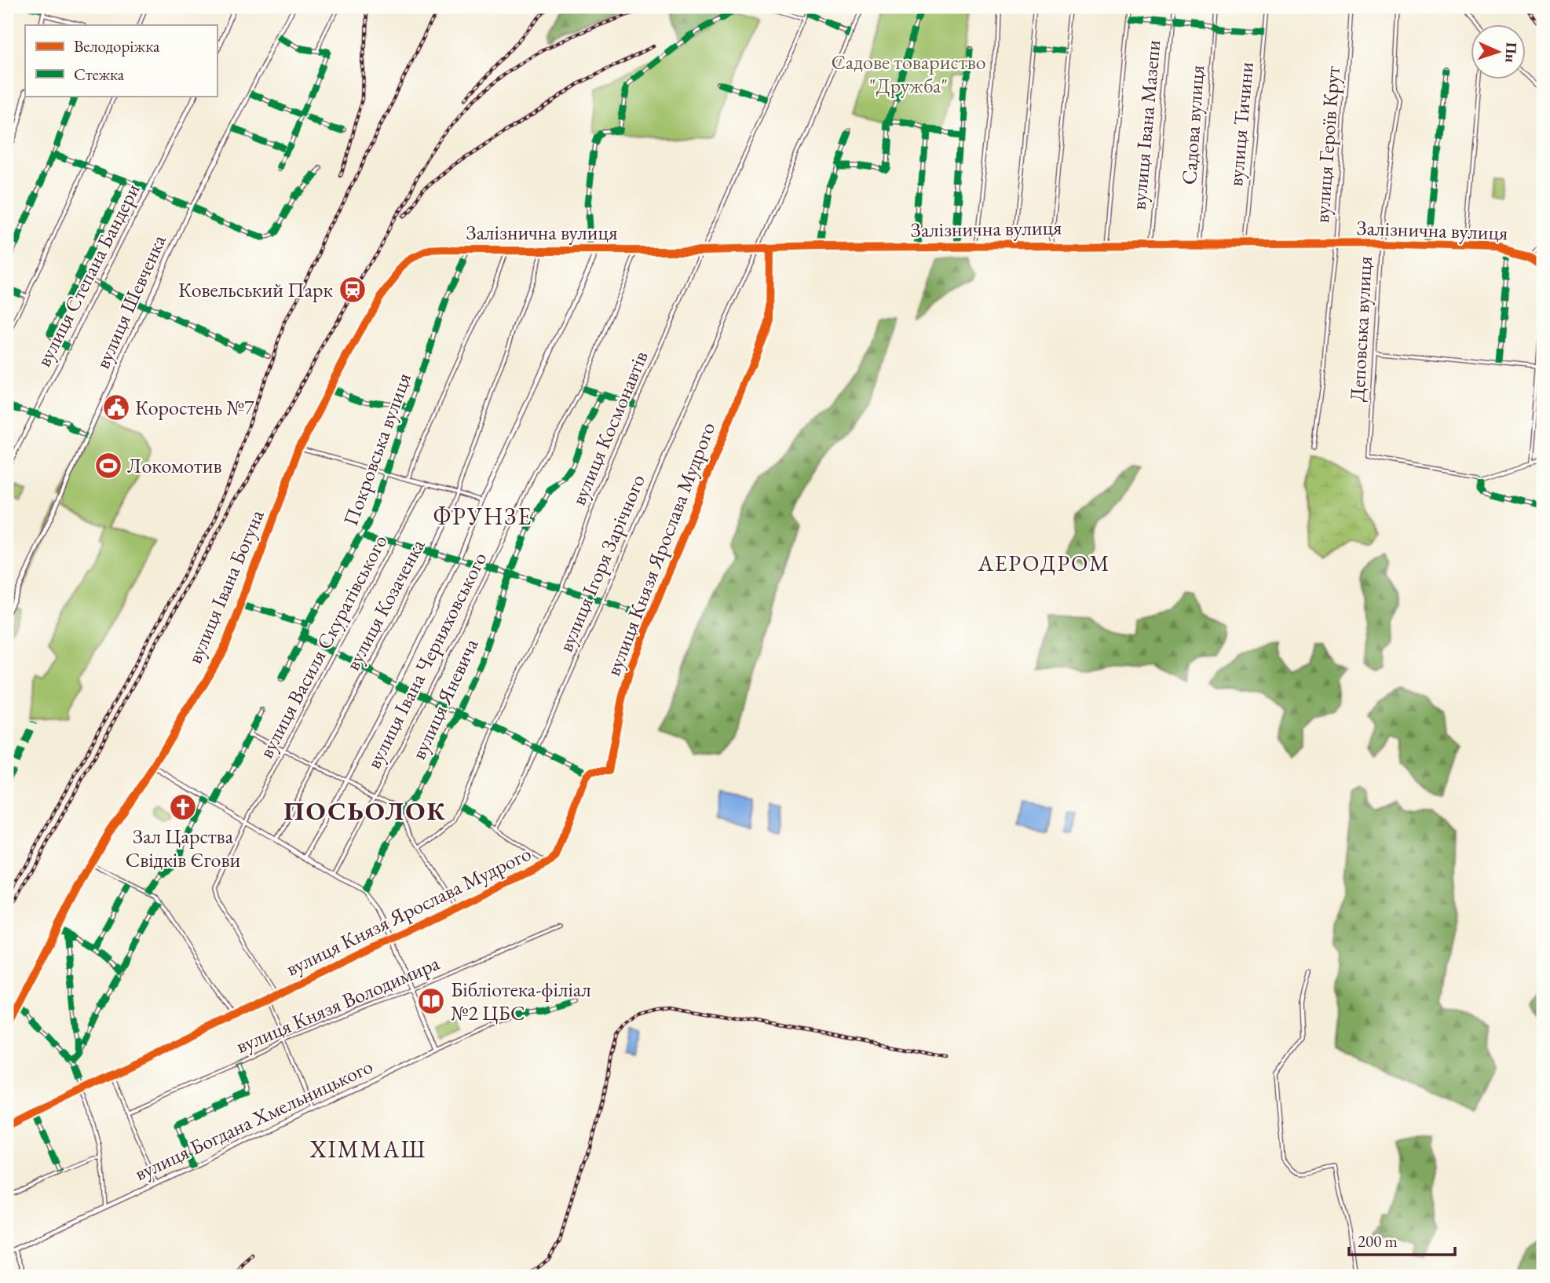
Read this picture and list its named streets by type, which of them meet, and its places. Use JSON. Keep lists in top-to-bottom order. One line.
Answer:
{"streets":{"street":["вулиця Тичини","вулиця Івана Мазепи","Садова вулиця","вулиця Героїв Крут","Залізнична вулиця","вулиця Степана Бандери","вулиця Шевченка","Деповська вулиця","вулиця Космонавтів","Покровська вулиця","вулиця Князя Ярослава Мудрого","вулиця Ігоря Зарічного","вулиця Івана Богуна","вулиця Козаченка","вулиця Василя Скуратівського","вулиця Івана Черняховського","вулиця Яневича","вулиця Князя Володимира","вулиця Богдана Хмельницького"]},"crossings":[["вулиця Тичини","Залізнична вулиця"],["вулиця Івана Мазепи","Залізнична вулиця"],["Садова вулиця","Залізнична вулиця"],["вулиця Героїв Крут","Залізнична вулиця"],["Залізнична вулиця","Деповська вулиця"],["Залізнична вулиця","вулиця Космонавтів"],["Залізнична вулиця","Покровська вулиця"],["Залізнична вулиця","вулиця Князя Ярослава Мудрого"],["Залізнична вулиця","вулиця Ігоря Зарічного"],["Залізнична вулиця","вулиця Івана Богуна"],["Залізнична вулиця","вулиця Козаченка"],["Залізнична вулиця","вулиця Івана Черняховського"],["вулиця Князя Ярослава Мудрого","вулиця Василя Скуратівського"]],"districts":["ФРУНЗЕ","АЕРОДРОМ","ПОСЬОЛОК","ХІММАШ"],"parks":["Садове товариство \"Дружба\""],"places":{"station":["Ковельський Парк"],"public building":["Коростень №7"],"sports":["Локомотив"],"church":["Зал Царства Свідків Єгови"],"library":["Бібліотека-філіал №2 ЦБС"]},"legend":["Велодоріжка","Стежка"],"scale_bar":"200 m","north":"right"}
